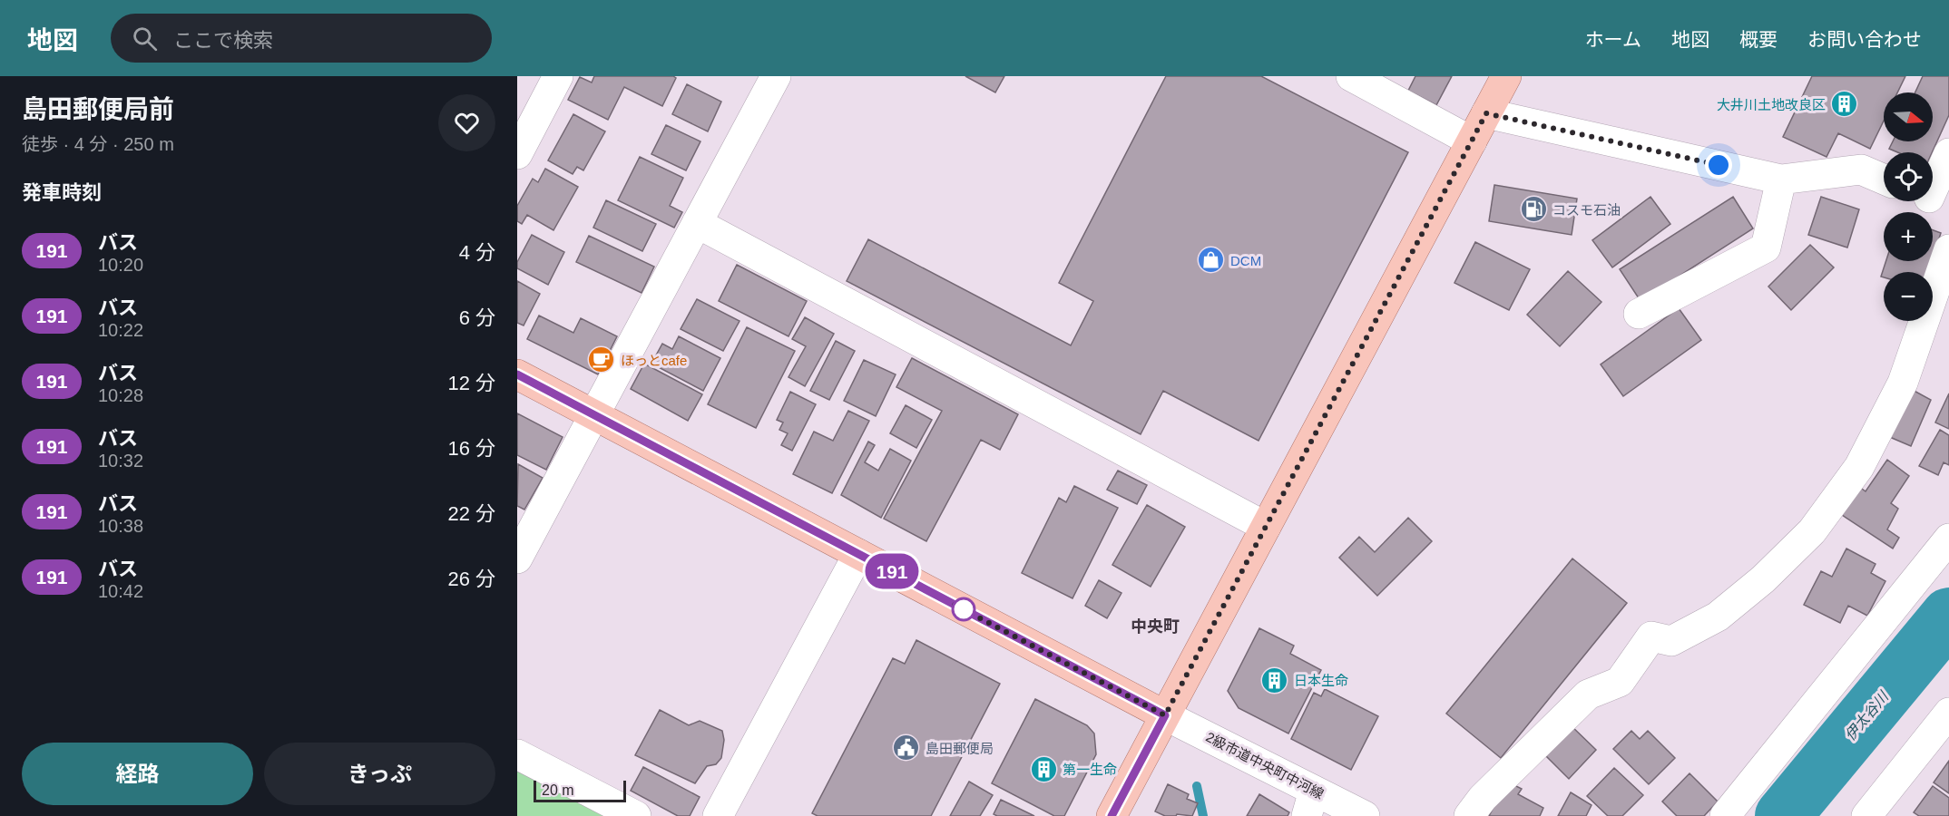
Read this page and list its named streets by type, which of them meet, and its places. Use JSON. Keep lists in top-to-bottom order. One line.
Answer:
{"streets":{"street":["2級市道中央町中河線"]},"districts":["中央町"],"water":["伊太谷川"],"places":{"building":["大井川土地改良区","日本生命","第一生命"],"fuel station":["コスモ石油"],"shop":["DCM"],"cafe":["ほっとcafe"],"public building":["島田郵便局"]},"lines":["bus line 191"],"scale_bar":"20 m","north":"right","page":{"header":"地図","search":"ここで検索","nav":["ホーム","地図","概要","お問い合わせ"],"heading":[["島田郵便局前","徒歩 · 4 分 · 250 m"],"発車時刻"],"on_map":"191","map_buttons":["+","−"],"list":[{"mark":"191","name":"バス","note":"10:20","value":"4 分"},{"mark":"191","name":"バス","note":"10:22","value":"6 分"},{"mark":"191","name":"バス","note":"10:28","value":"12 分"},{"mark":"191","name":"バス","note":"10:32","value":"16 分"},{"mark":"191","name":"バス","note":"10:38","value":"22 分"},{"mark":"191","name":"バス","note":"10:42","value":"26 分"}],"buttons":["経路","きっぷ"],"scale":"20 m"}}
